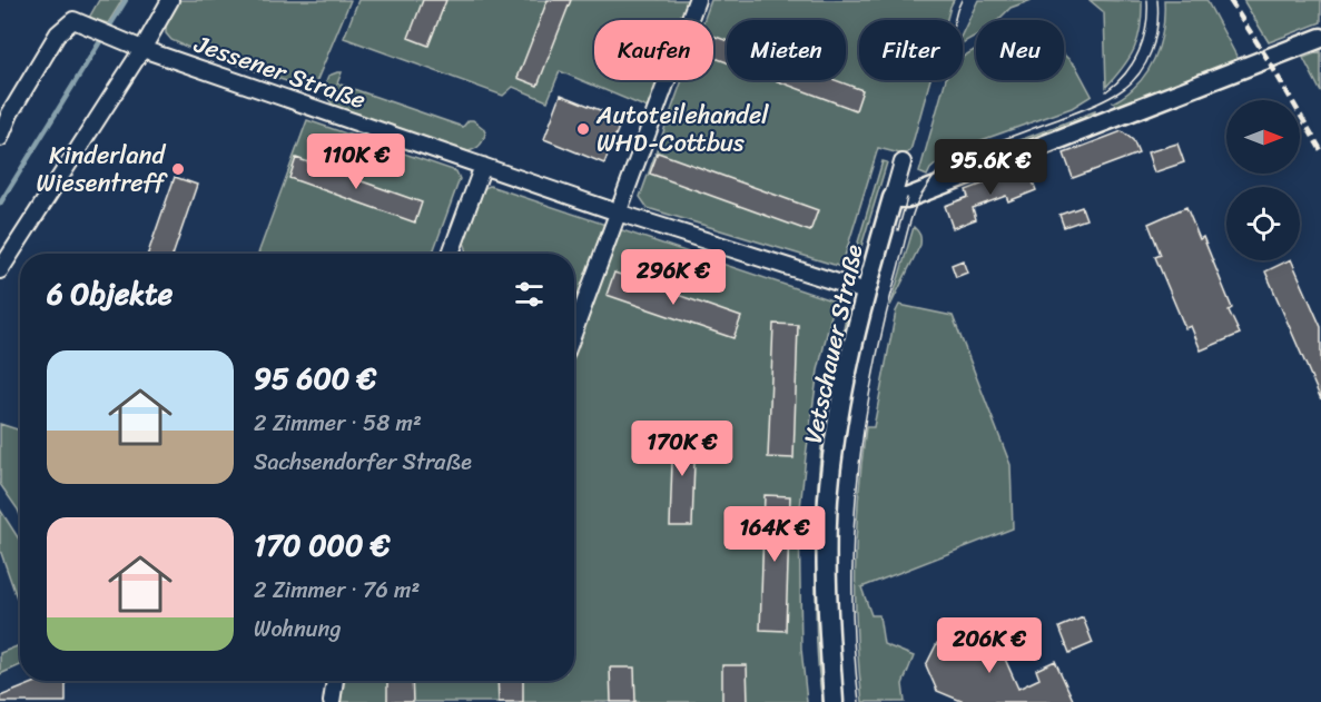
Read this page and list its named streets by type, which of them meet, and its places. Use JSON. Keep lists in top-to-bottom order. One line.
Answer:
{"streets":{"street":["Jessener Straße","Vetschauer Straße"]},"crossings":[["Jessener Straße","Vetschauer Straße"]],"places":["Autoteilehandel WHD-Cottbus","Kinderland Wiesentreff"],"north":"right","page":{"chip":["Kaufen","Mieten","Filter","Neu"],"price":["110K €","95.6K €","296K €","170K €","164K €","206K €"],"heading":"6 Objekte","list":[{"name":"95 600 €","note":"2 Zimmer · 58 m² · Sachsendorfer Straße"},{"name":"170 000 €","note":"2 Zimmer · 76 m² · Wohnung"}]}}
